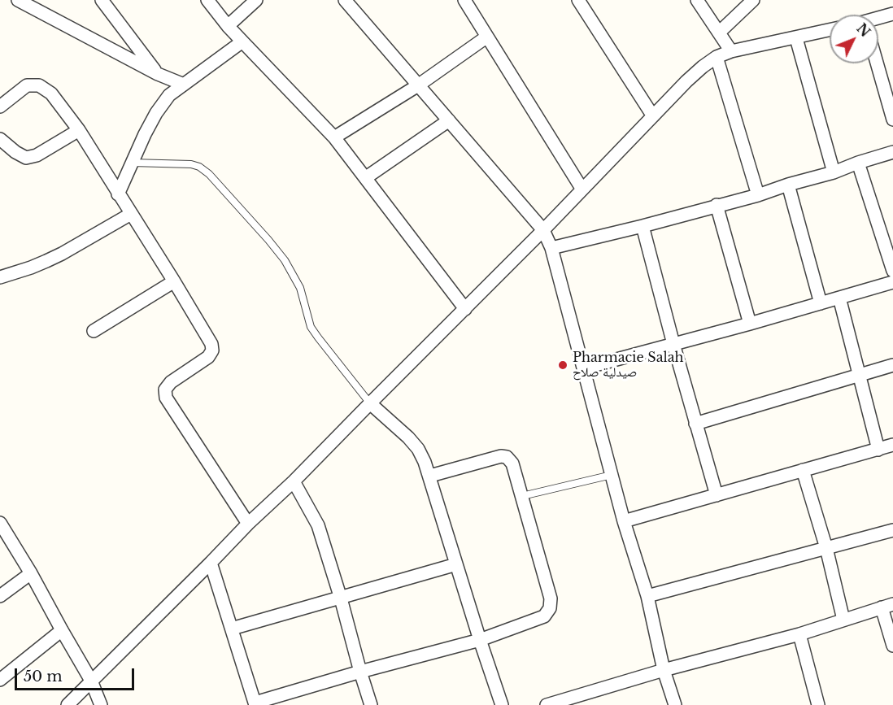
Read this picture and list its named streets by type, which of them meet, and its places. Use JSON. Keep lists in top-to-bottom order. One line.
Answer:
{"places":["Pharmacie Salah صيدلية صلاح"],"scale_bar":"50 m","north":"top right"}
